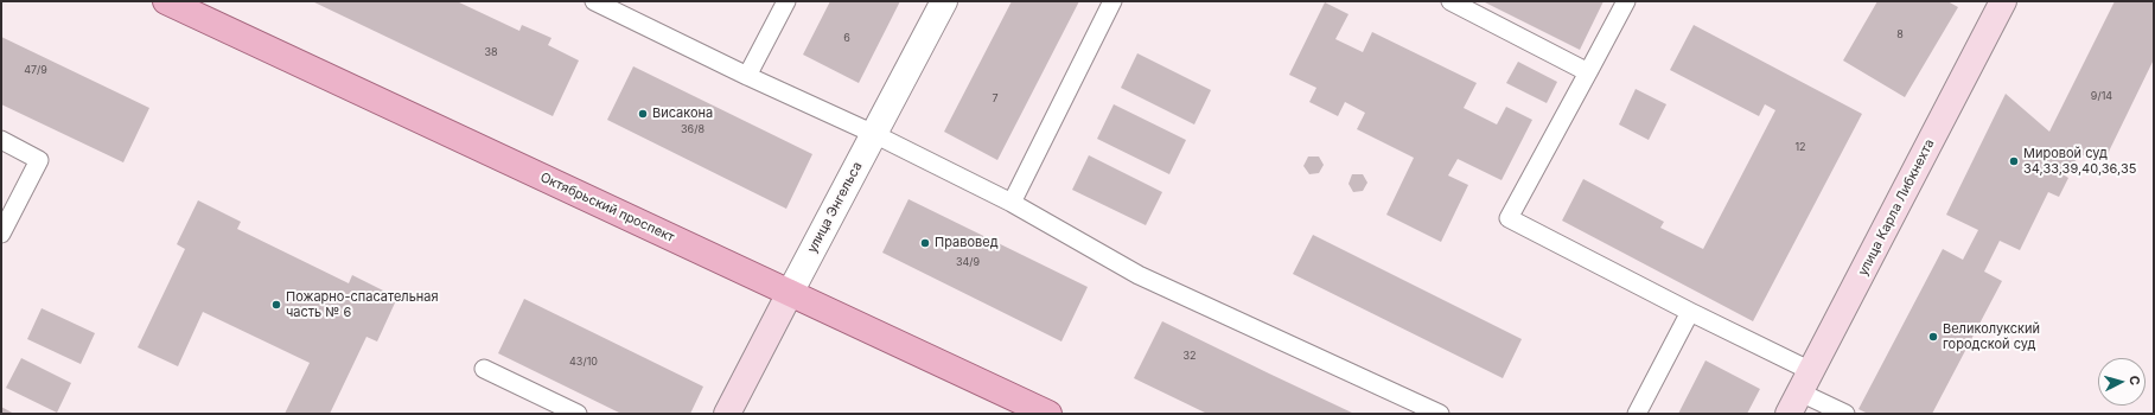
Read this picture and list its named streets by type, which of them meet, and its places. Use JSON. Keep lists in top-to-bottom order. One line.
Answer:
{"streets":{"main road":["Октябрьский проспект"],"street":["улица Энгельса","улица Карла Либкнехта"]},"crossings":[["Октябрьский проспект","улица Энгельса"]],"places":["Висакона","Мировой суд 34,33,39,40,36,35","Правовед","Пожарно-спасательная часть № 6","Великолукский городской суд"],"house_numbers":["8","6","38","47/9","9/14","7","36/8","12","34/9","32","43/10"],"north":"right"}
